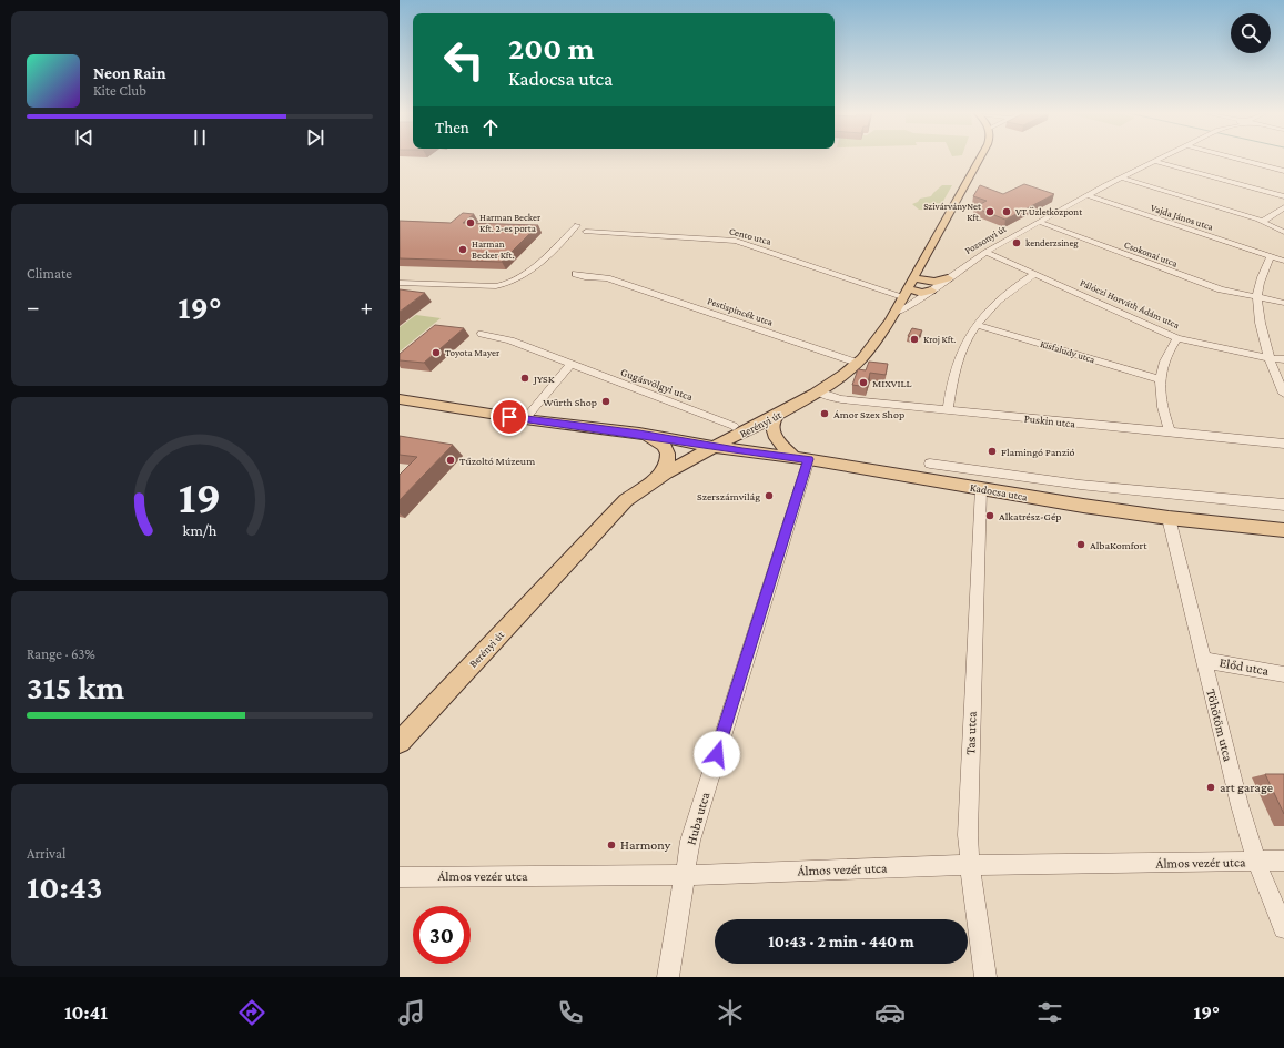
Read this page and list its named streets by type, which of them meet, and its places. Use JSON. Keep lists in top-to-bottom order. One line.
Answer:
{"streets":{"main road":["Berényi út","Kadocsa utca"],"street":["Vajda János utca","Cento utca","Pozsonyi út","Csokonai utca","Pálóczi Horváth Ádám utca","Pestispincék utca","Kisfaludy utca","Gugásvölgyi utca","Puskin utca","Előd utca","Töhötöm utca","Tas utca","Huba utca","Álmos vezér utca"]},"crossings":[["Vajda János utca","Pozsonyi út"],["Cento utca","Berényi út"],["Pozsonyi út","Csokonai utca"],["Pozsonyi út","Pálóczi Horváth Ádám utca"],["Pozsonyi út","Berényi út"],["Pestispincék utca","Berényi út"],["Puskin utca","Berényi út"],["Berényi út","Kadocsa utca"],["Kadocsa utca","Töhötöm utca"],["Kadocsa utca","Tas utca"],["Kadocsa utca","Huba utca"],["Előd utca","Töhötöm utca"],["Töhötöm utca","Álmos vezér utca"],["Tas utca","Álmos vezér utca"],["Huba utca","Álmos vezér utca"]],"places":["SzivárványNet Kft.","VT Üzletközpont","Harman Becker Kft. 2-es porta","kenderzsineg","Harman Becker Kft.","Kroj Kft.","Toyota Mayer","JYSK","MIXVILL","Würth Shop","Ámor Szex Shop","Flamingó Panzió","Tűzoltó Múzeum","Szerszámvilág","Alkatrész-Gép","AlbaKomfort","art garage","Harmony"],"page":{"turn":["200 m","Kadocsa utca"],"song":["Neon Rain","Kite Club"],"then":"Then","tile":["Climate",["Range · 63%","315 km"],["Arrival","10:43"]],"heat":["−","19°","+"],"limit":"30","trip":"10:43 · 2 min · 440 m","tabs":["10:41","19°"],"gauge":["19","km/h"]}}
